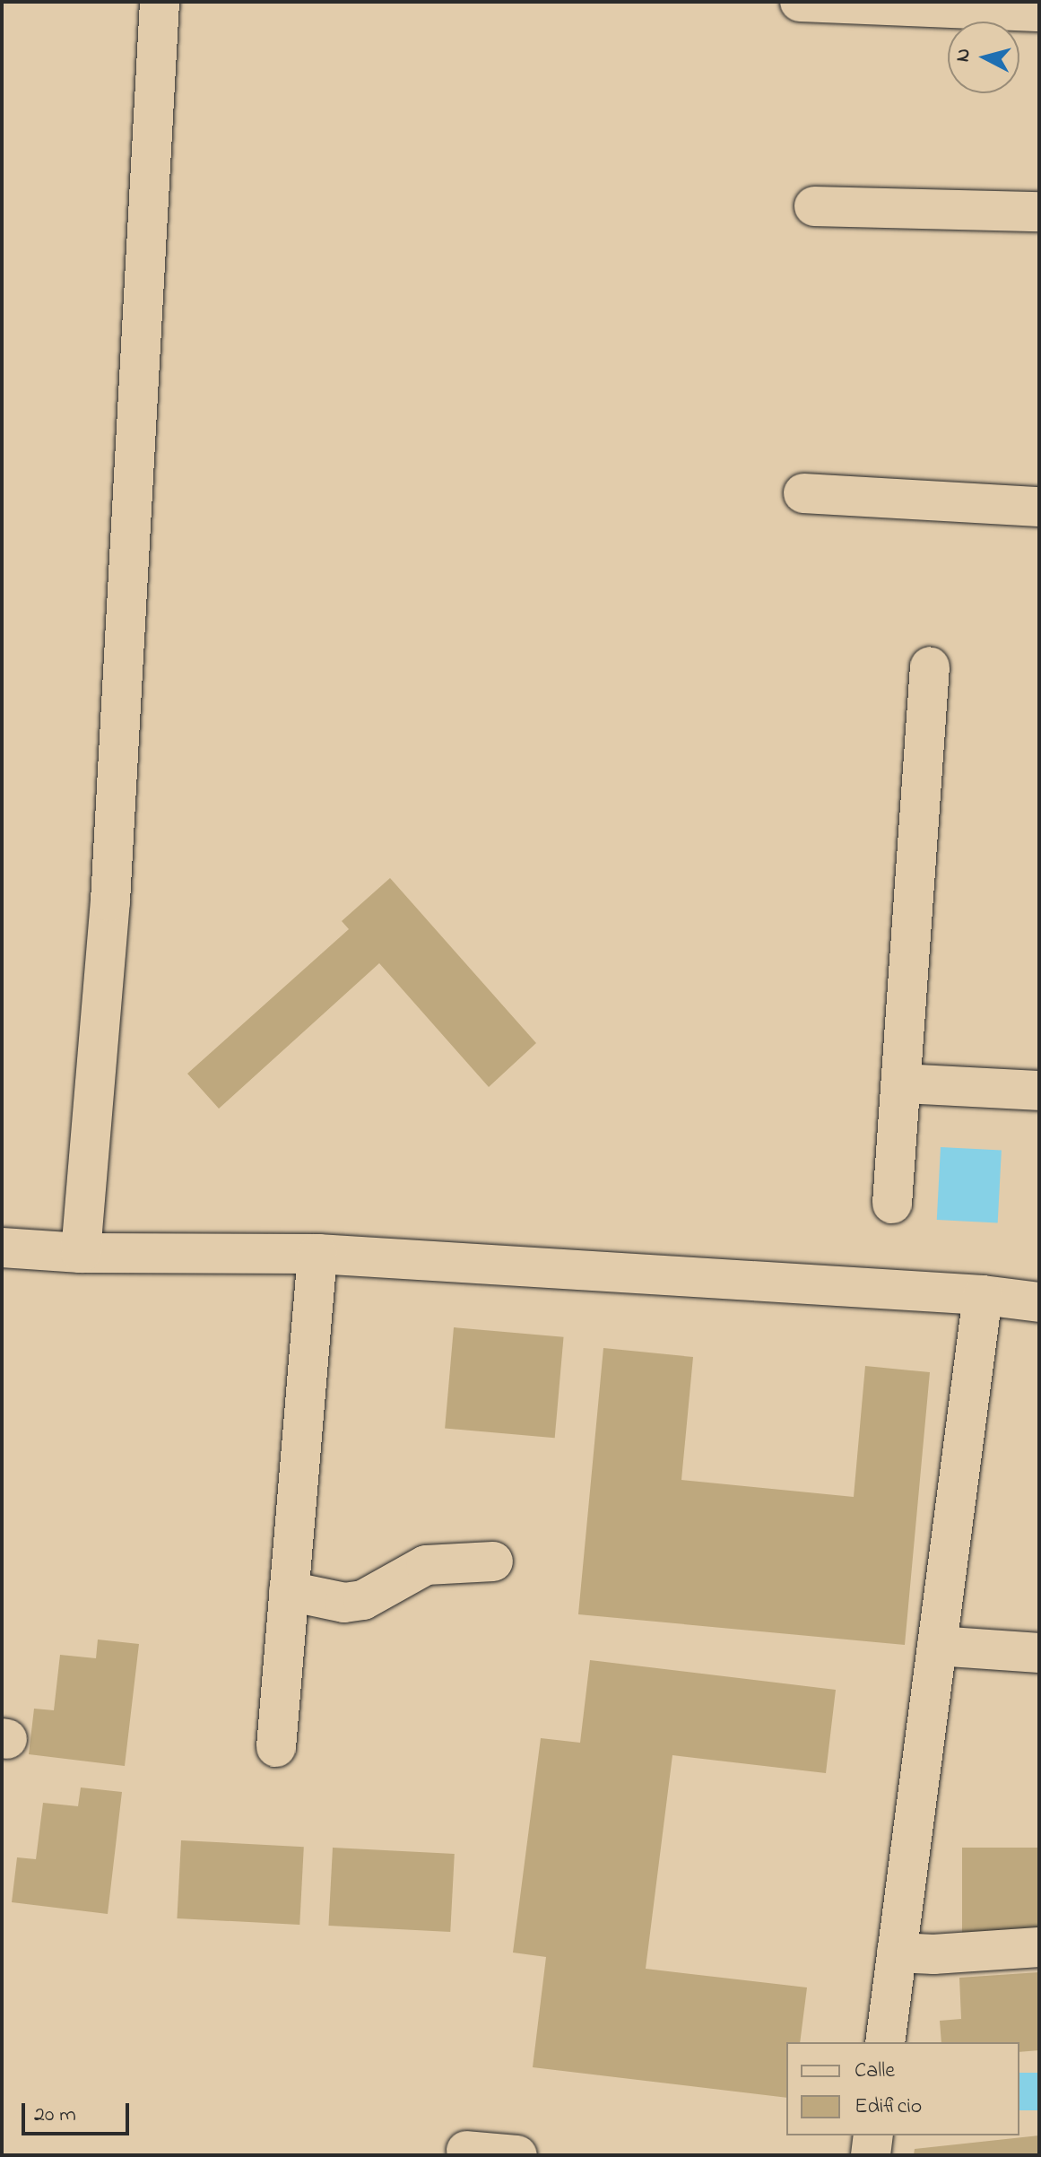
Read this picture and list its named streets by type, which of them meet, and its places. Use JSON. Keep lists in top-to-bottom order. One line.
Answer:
{"legend":["Calle","Edificio"],"scale_bar":"20 m","north":"left"}
